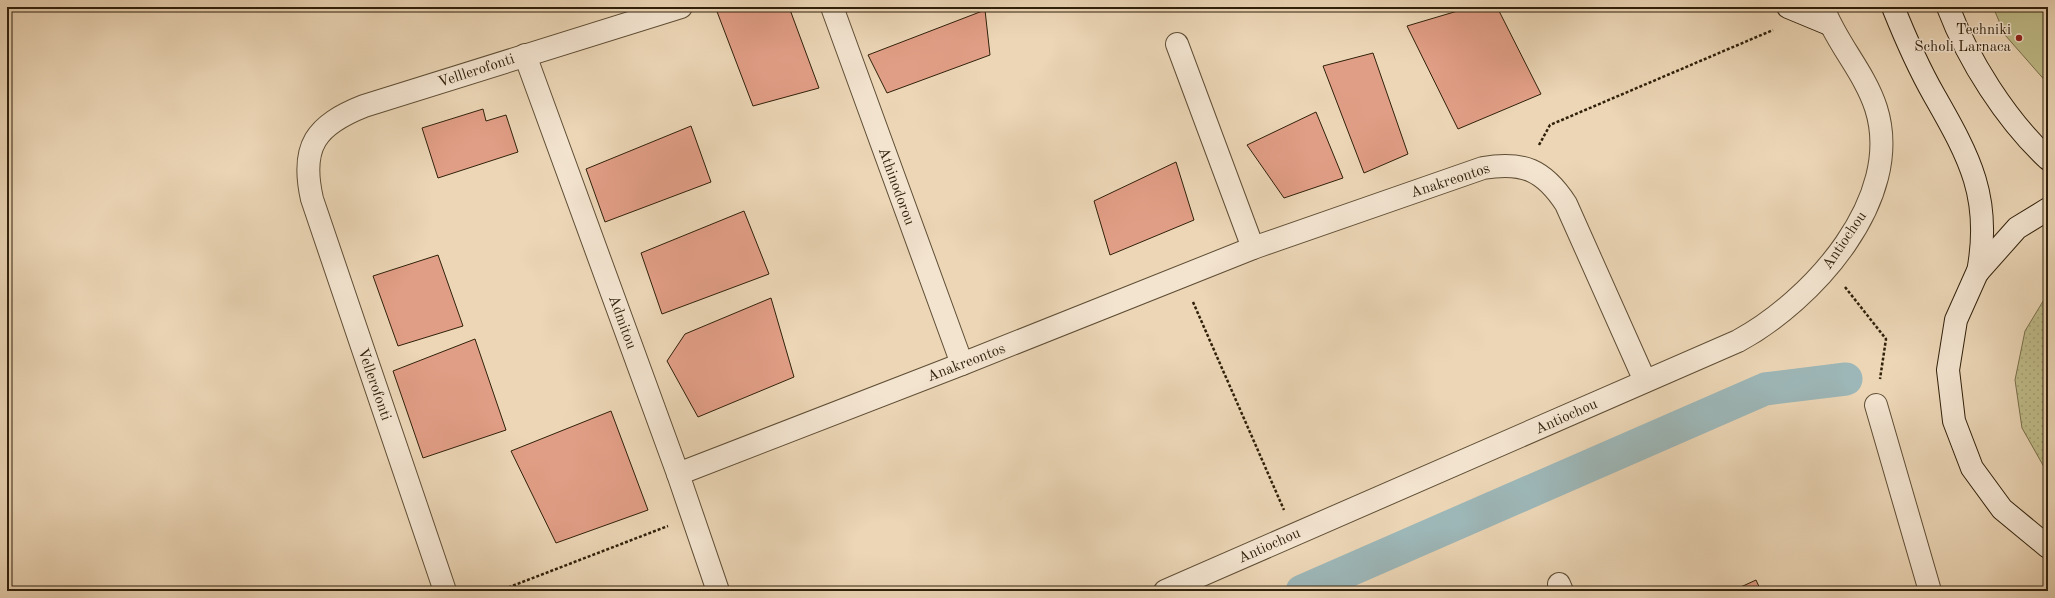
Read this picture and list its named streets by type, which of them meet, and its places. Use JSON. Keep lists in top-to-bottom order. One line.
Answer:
{"streets":{"street":["Velllerofonti","Anakreontos","Athinodorou","Antiochou","Admitou","Vellerofonti"]},"crossings":[["Velllerofonti","Admitou"],["Velllerofonti","Vellerofonti"],["Anakreontos","Athinodorou"],["Anakreontos","Antiochou"],["Anakreontos","Admitou"]],"places":["Techniki Scholi Larnaca"]}
